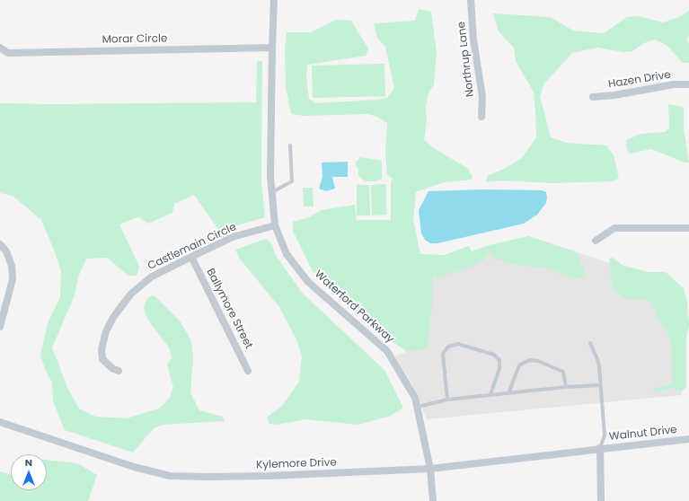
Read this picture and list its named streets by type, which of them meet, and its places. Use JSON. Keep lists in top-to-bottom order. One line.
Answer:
{"streets":{"street":["Morar Circle","Northrup Lane","Hazen Drive","Castlemain Circle","Waterford Parkway","Ballymore Street","Walnut Drive","Kylemore Drive"]},"crossings":[["Morar Circle","Waterford Parkway"],["Castlemain Circle","Waterford Parkway"],["Castlemain Circle","Ballymore Street"],["Waterford Parkway","Kylemore Drive"],["Walnut Drive","Kylemore Drive"]],"north":"top"}
